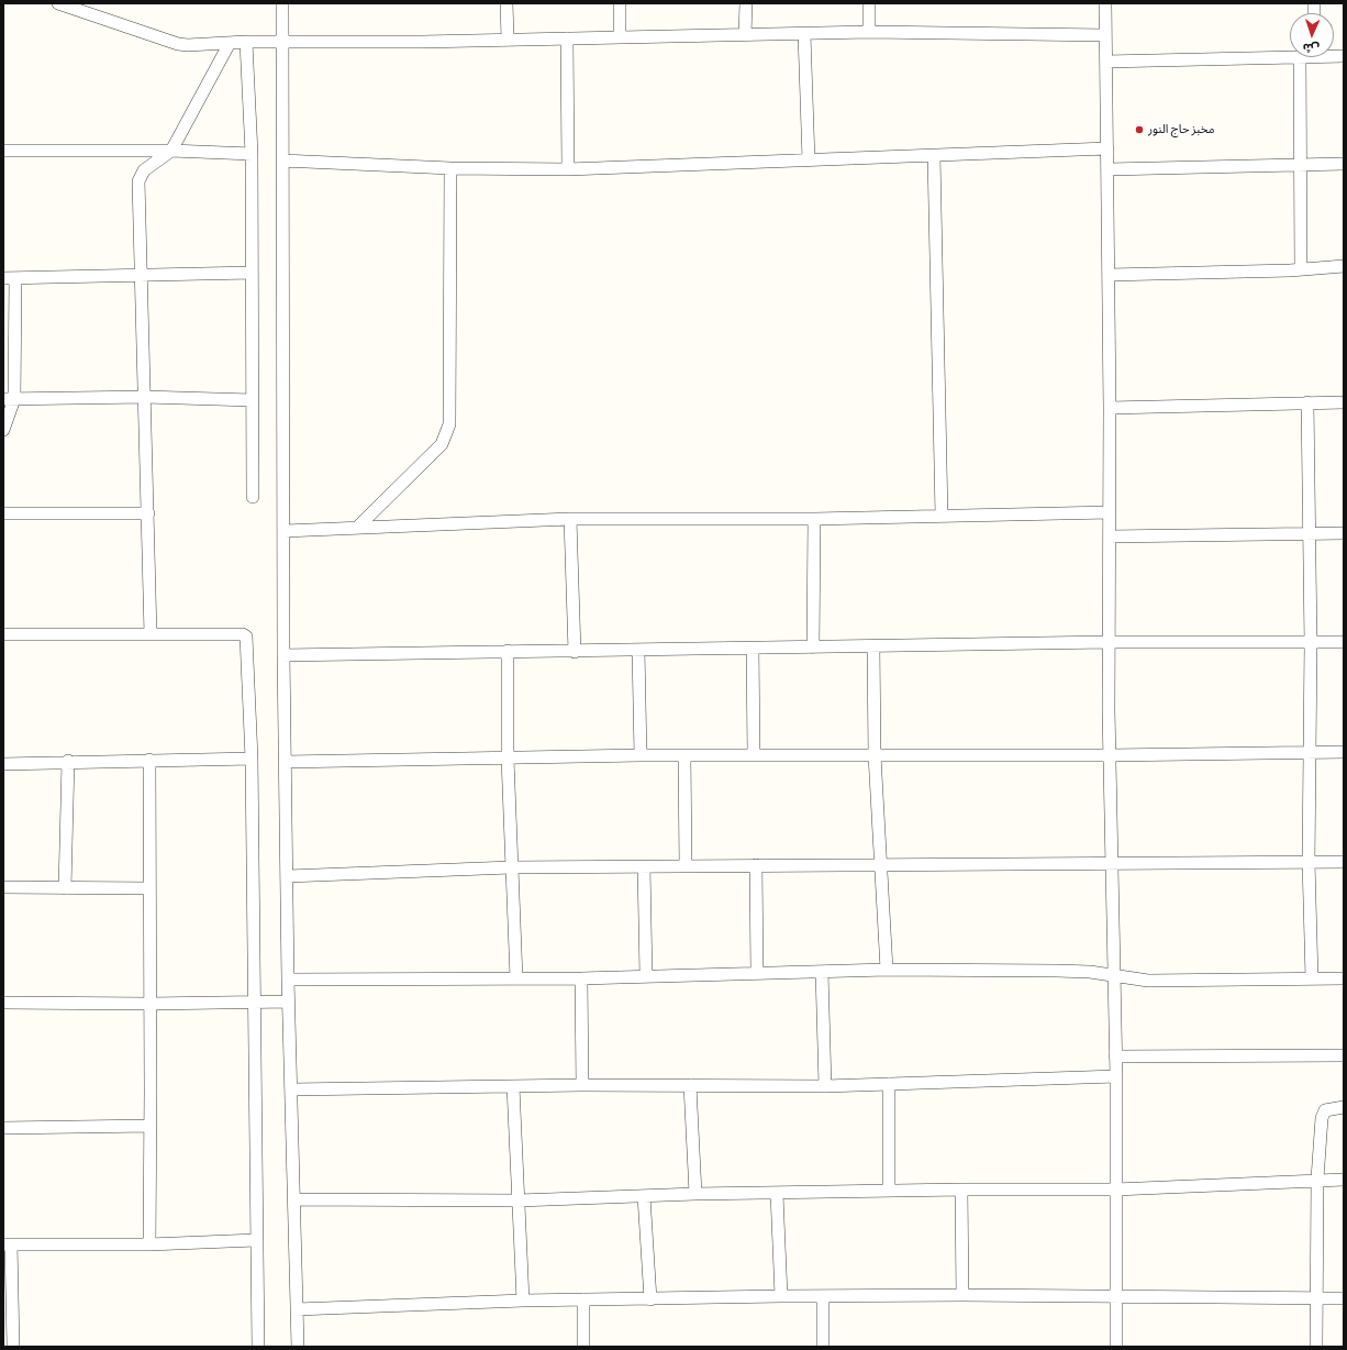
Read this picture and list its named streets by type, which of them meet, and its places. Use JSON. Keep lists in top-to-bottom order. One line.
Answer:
{"places":["مخبز حاج النور"],"north":"bottom"}
